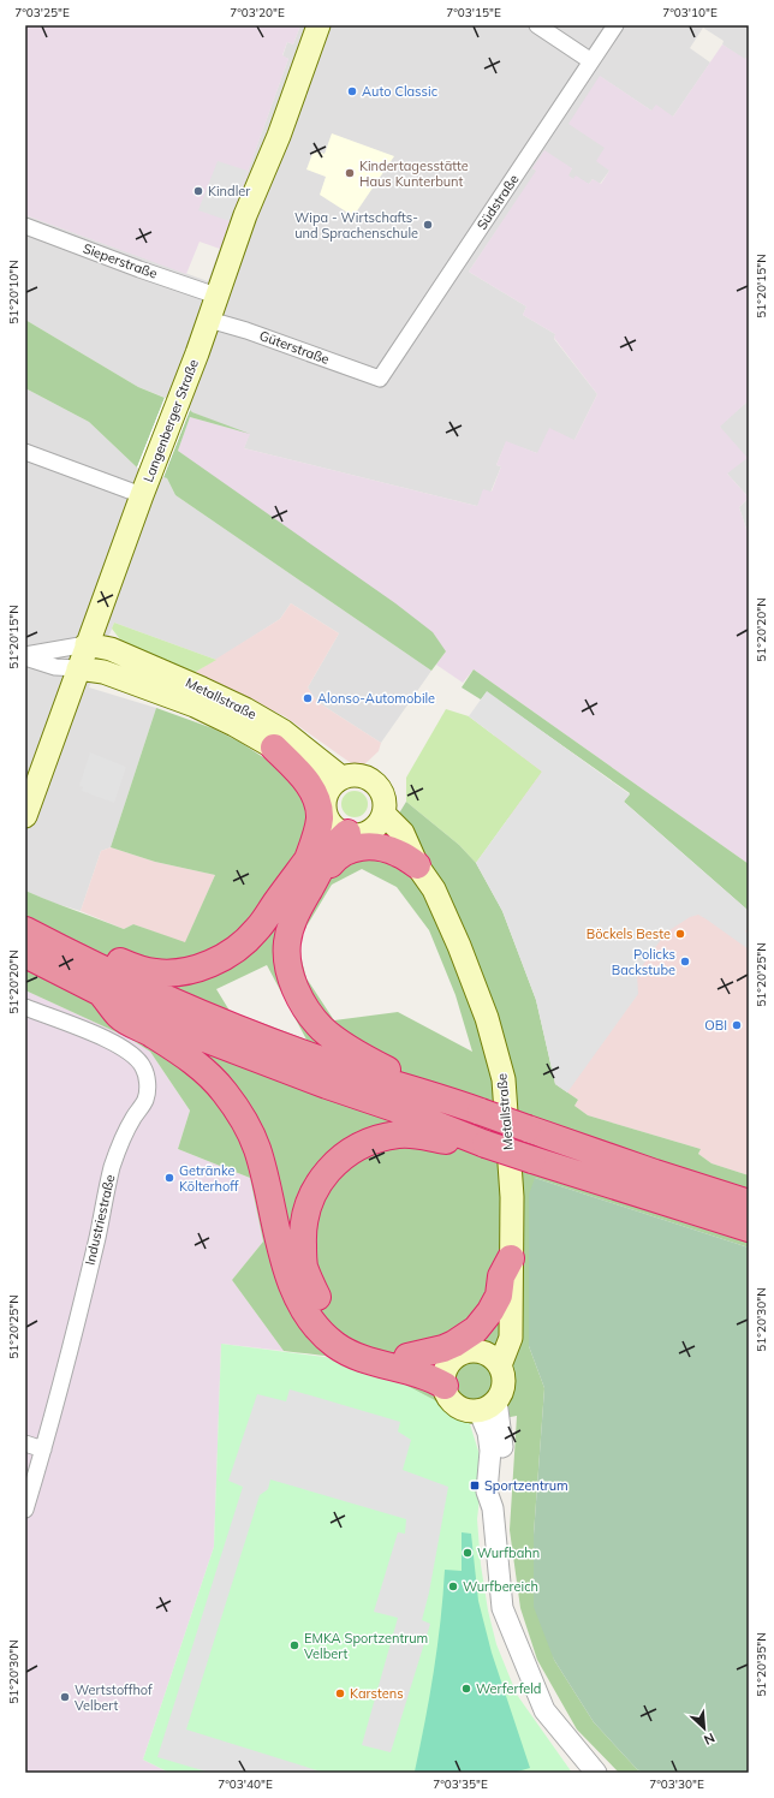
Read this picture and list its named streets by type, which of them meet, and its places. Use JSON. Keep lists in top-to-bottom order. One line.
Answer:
{"streets":{"main road":["Langenberger Straße","Metallstraße"],"street":["Südstraße","Sieperstraße","Güterstraße","Industriestraße"]},"crossings":[["Südstraße","Güterstraße"],["Sieperstraße","Langenberger Straße"],["Güterstraße","Langenberger Straße"],["Langenberger Straße","Metallstraße"]],"places":{"other":["Auto Classic","Kindertagesstätte Haus Kunterbunt","Kindler","Wipa - Wirtschafts- und Sprachenschule","Alonso-Automobile","Böckels Beste","Policks Backstube","OBI","Getränke Költerhoff","Wurfbahn","Wurfbereich","EMKA Sportzentrum Velbert","Werferfeld","Karstens","Wertstoffhof Velbert"],"transit":["Sportzentrum"]},"north":"bottom right","coordinates":["7°03'25\"E","7°03'20\"E","7°03'15\"E","7°03'10\"E","51°20'15\"N","51°20'10\"N","51°20'20\"N","51°20'25\"N","51°20'30\"N","51°20'35\"N","7°03'40\"E","7°03'35\"E","7°03'30\"E"]}
